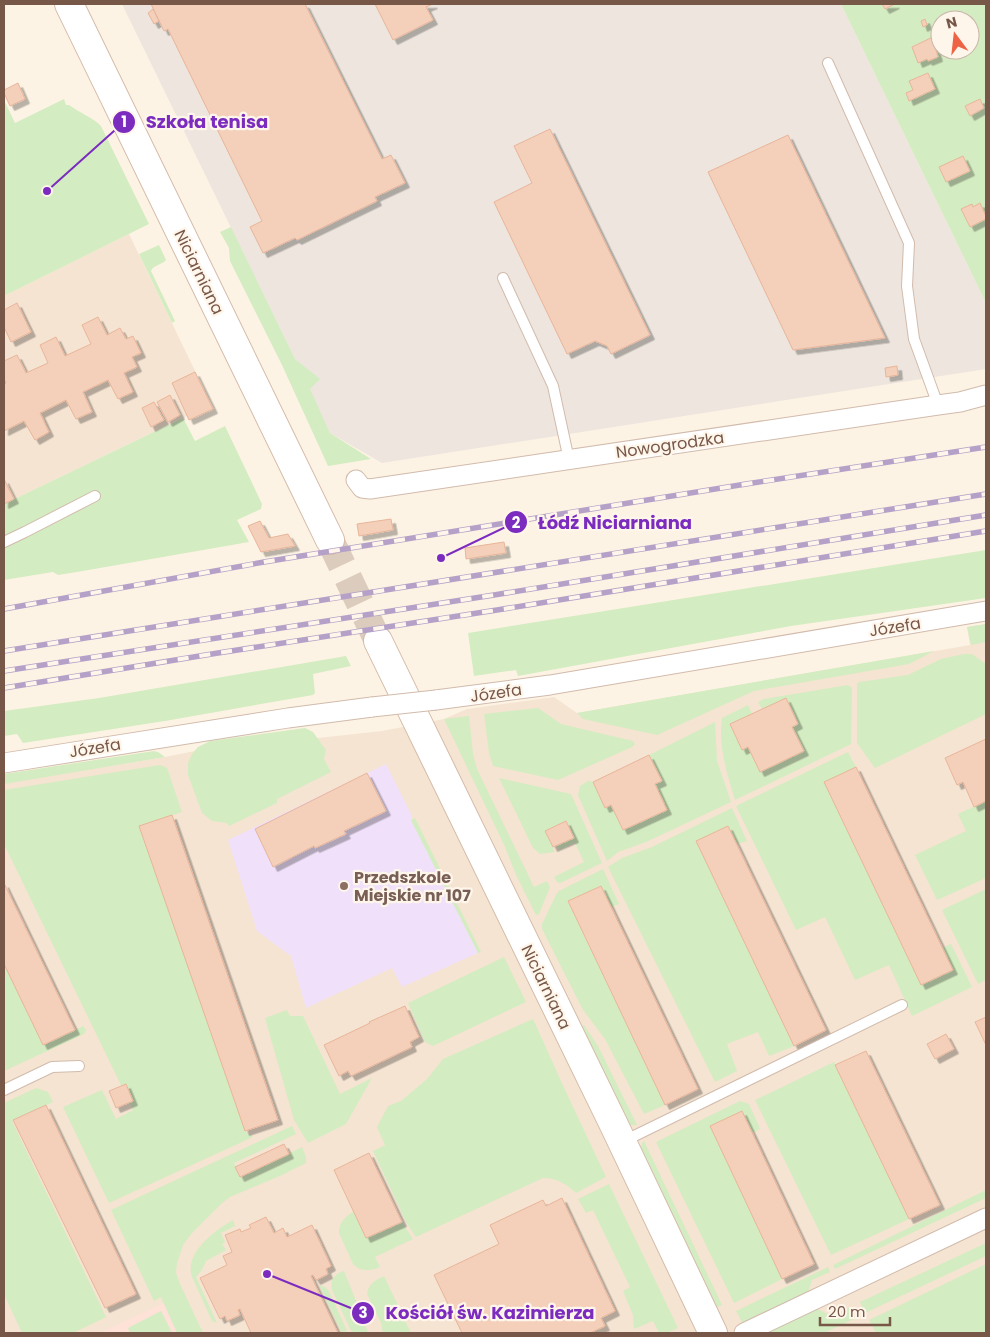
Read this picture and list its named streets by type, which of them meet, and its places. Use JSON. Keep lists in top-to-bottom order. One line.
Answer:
{"streets":{"street":["Niciarniana","Nowogrodzka","Józefa"]},"places":["Szkoła tenisa","Łódź Niciarniana","Przedszkole Miejskie nr 107","Kościół św. Kazimierza"],"scale_bar":"20 m","north":"top"}
